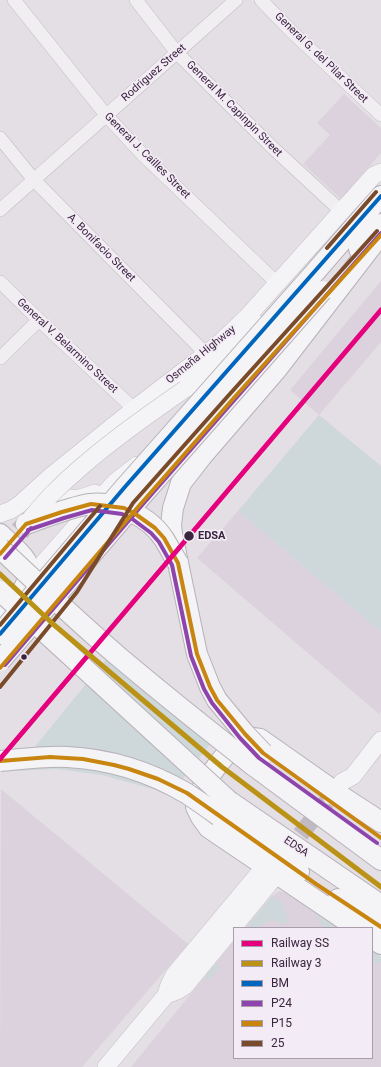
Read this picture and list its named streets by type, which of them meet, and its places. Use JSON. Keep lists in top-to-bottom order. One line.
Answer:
{"streets":{"highway":["EDSA"],"main road":["Osmeña Highway"],"street":["General G. del Pilar Street","Rodriguez Street","General M. Capinpin Street","General J. Cailles Street","A. Bonifacio Street","General V. Belarmino Street"]},"crossings":[["Rodriguez Street","General M. Capinpin Street"],["Rodriguez Street","General J. Cailles Street"],["Rodriguez Street","A. Bonifacio Street"],["General M. Capinpin Street","Osmeña Highway"],["General J. Cailles Street","Osmeña Highway"],["A. Bonifacio Street","Osmeña Highway"],["General V. Belarmino Street","Osmeña Highway"]],"places":["EDSA"],"lines":["transit line 25","transit line BM","transit line P24","transit line P15","rail line SS","rail line 3"],"legend":["Railway SS","Railway 3","BM","P24","P15","25"]}
